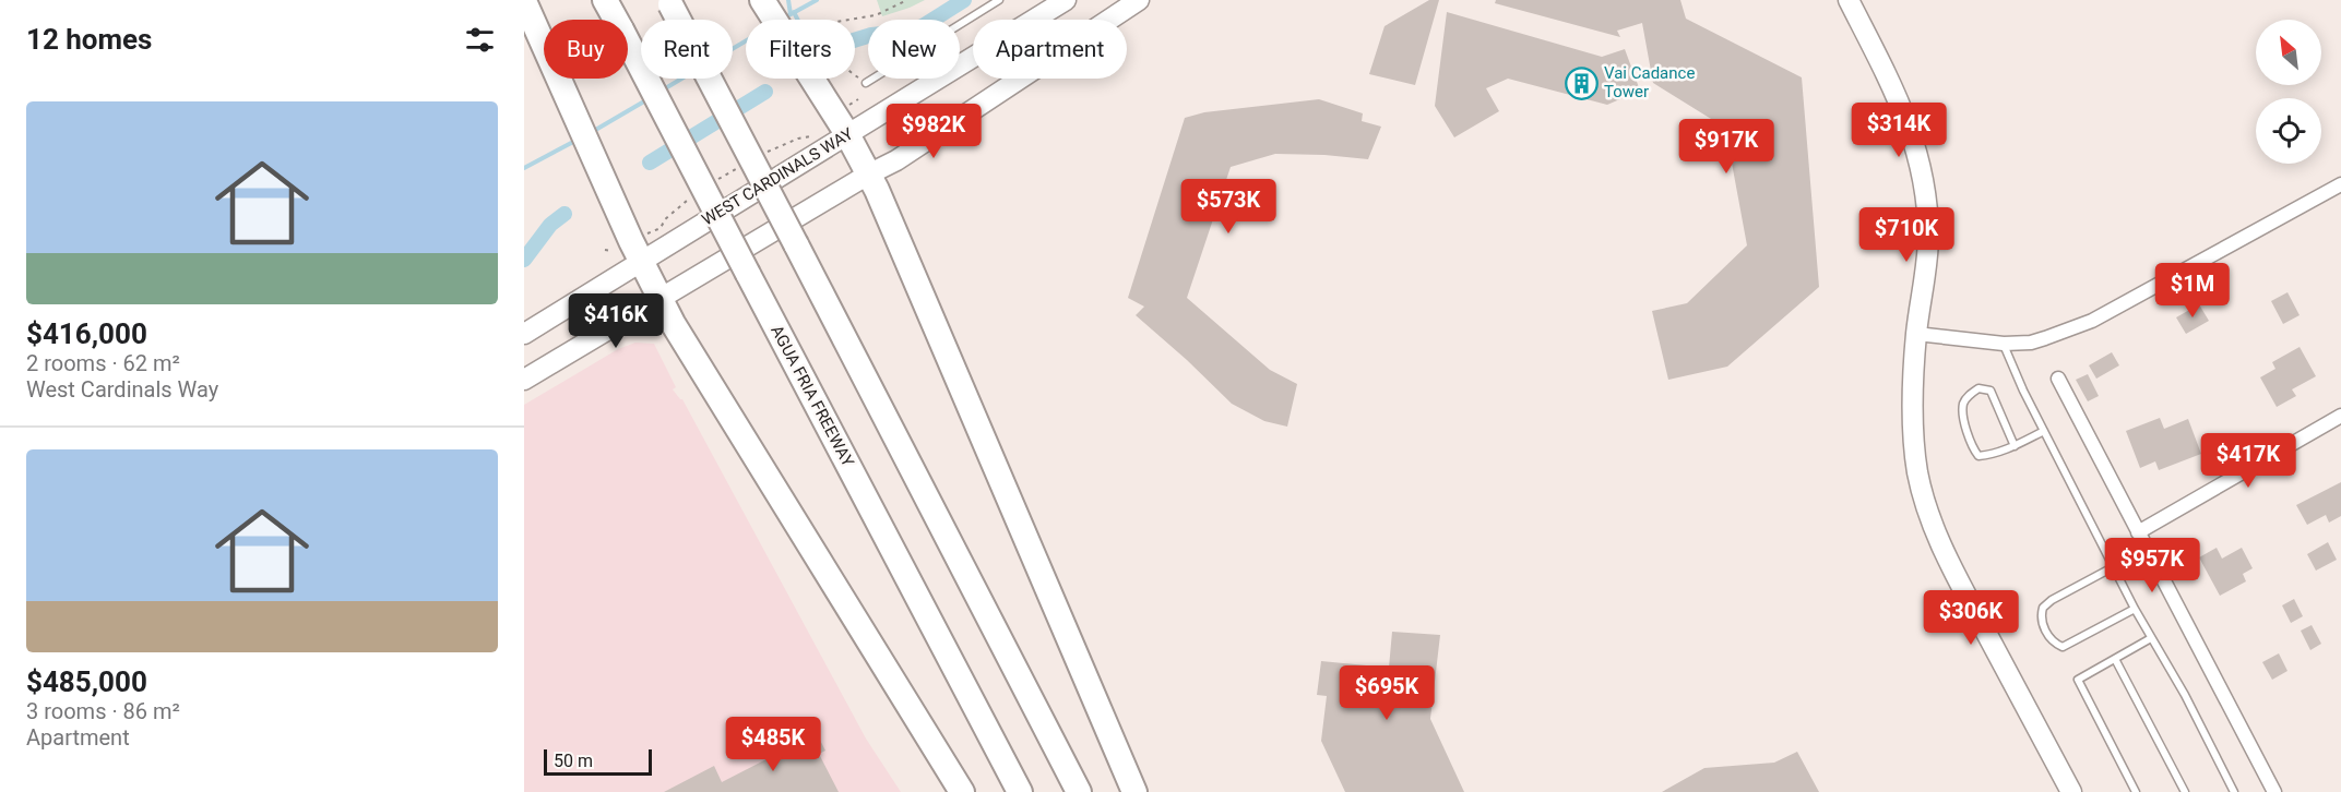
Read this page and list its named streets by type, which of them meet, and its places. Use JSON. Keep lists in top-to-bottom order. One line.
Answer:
{"streets":{"highway":["AGUA FRIA FREEWAY"],"main road":["WEST CARDINALS WAY"]},"places":{"building":["Vai Cadance Tower"]},"scale_bar":"50 m","north":"top left","page":{"heading":"12 homes","chip":["Buy","Rent","Filters","New","Apartment"],"list":[{"name":"$416,000","note":"2 rooms · 62 m² · West Cardinals Way"},{"name":"$485,000","note":"3 rooms · 86 m² · Apartment"}],"price":["$314K","$982K","$917K","$573K","$710K","$1M","$416K","$417K","$957K","$306K","$695K","$485K"],"scale":"50 m"}}
